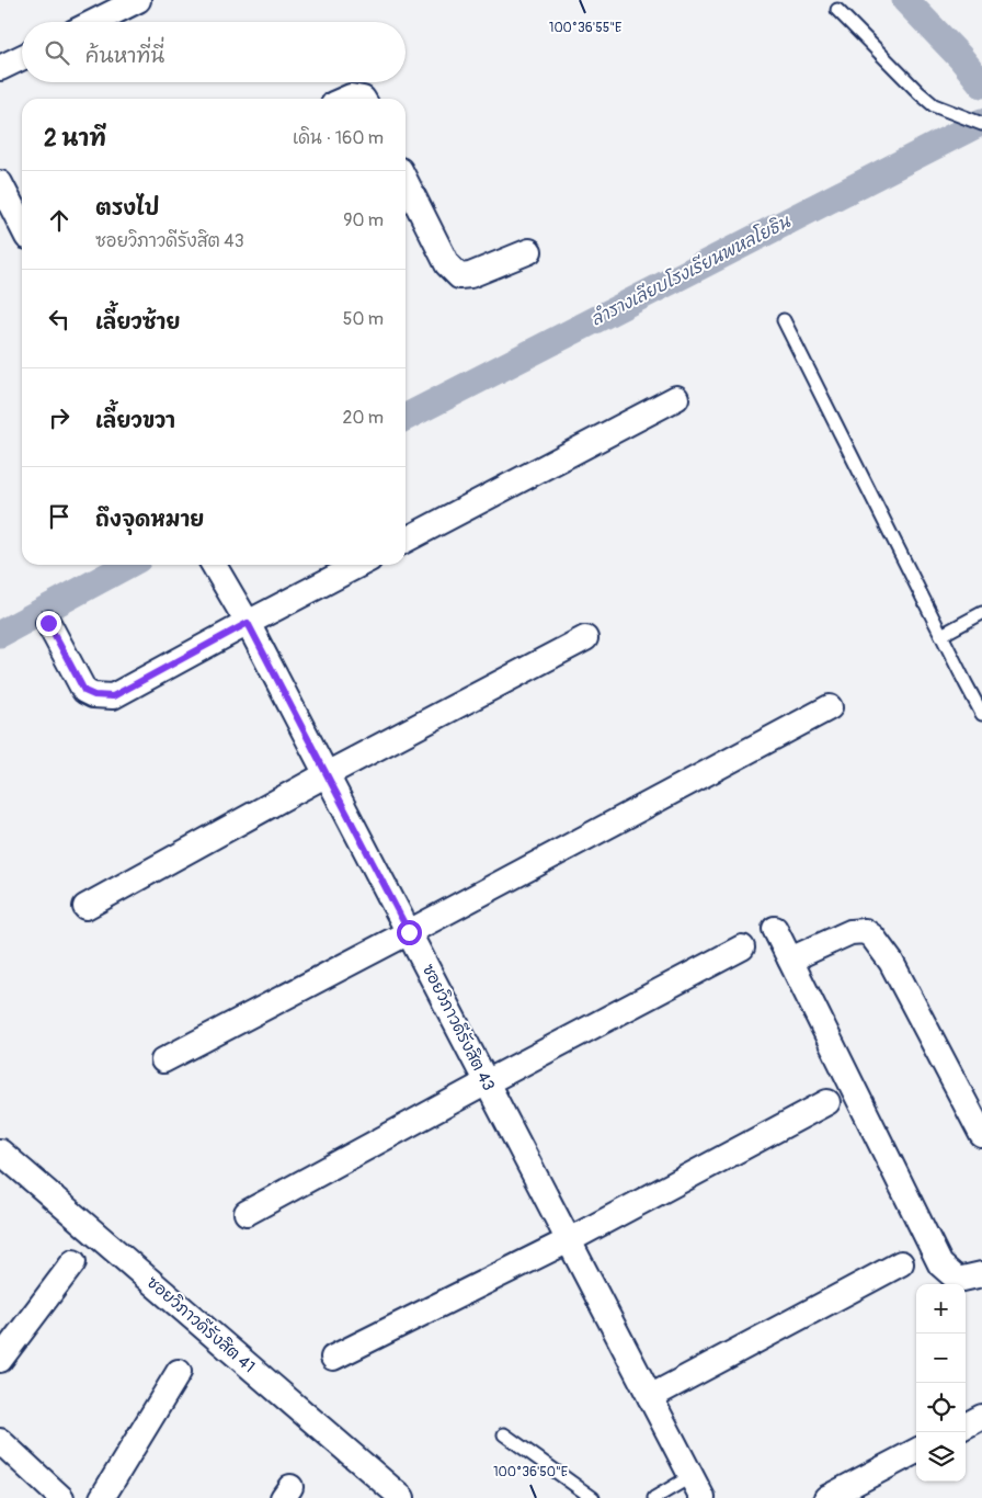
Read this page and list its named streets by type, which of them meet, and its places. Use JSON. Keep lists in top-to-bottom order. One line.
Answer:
{"streets":{"street":["ซอยวิภาวดีรังสิต 43","ซอยวิภาวดีรังสิต 41"]},"water":["ลำรางเลียบโรงเรียนพหลโยธิน"],"page":{"search":"ค้นหาที่นี่","heading":["2 นาที","เดิน · 160 m"],"list":[["ตรงไป","ซอยวิภาวดีรังสิต 43","90 m"],["เลี้ยวซ้าย","50 m"],["เลี้ยวขวา","20 m"],"ถึงจุดหมาย"],"map_buttons":["+","−"]},"coordinates":["100°36'55\"E","100°36'50\"E"]}
